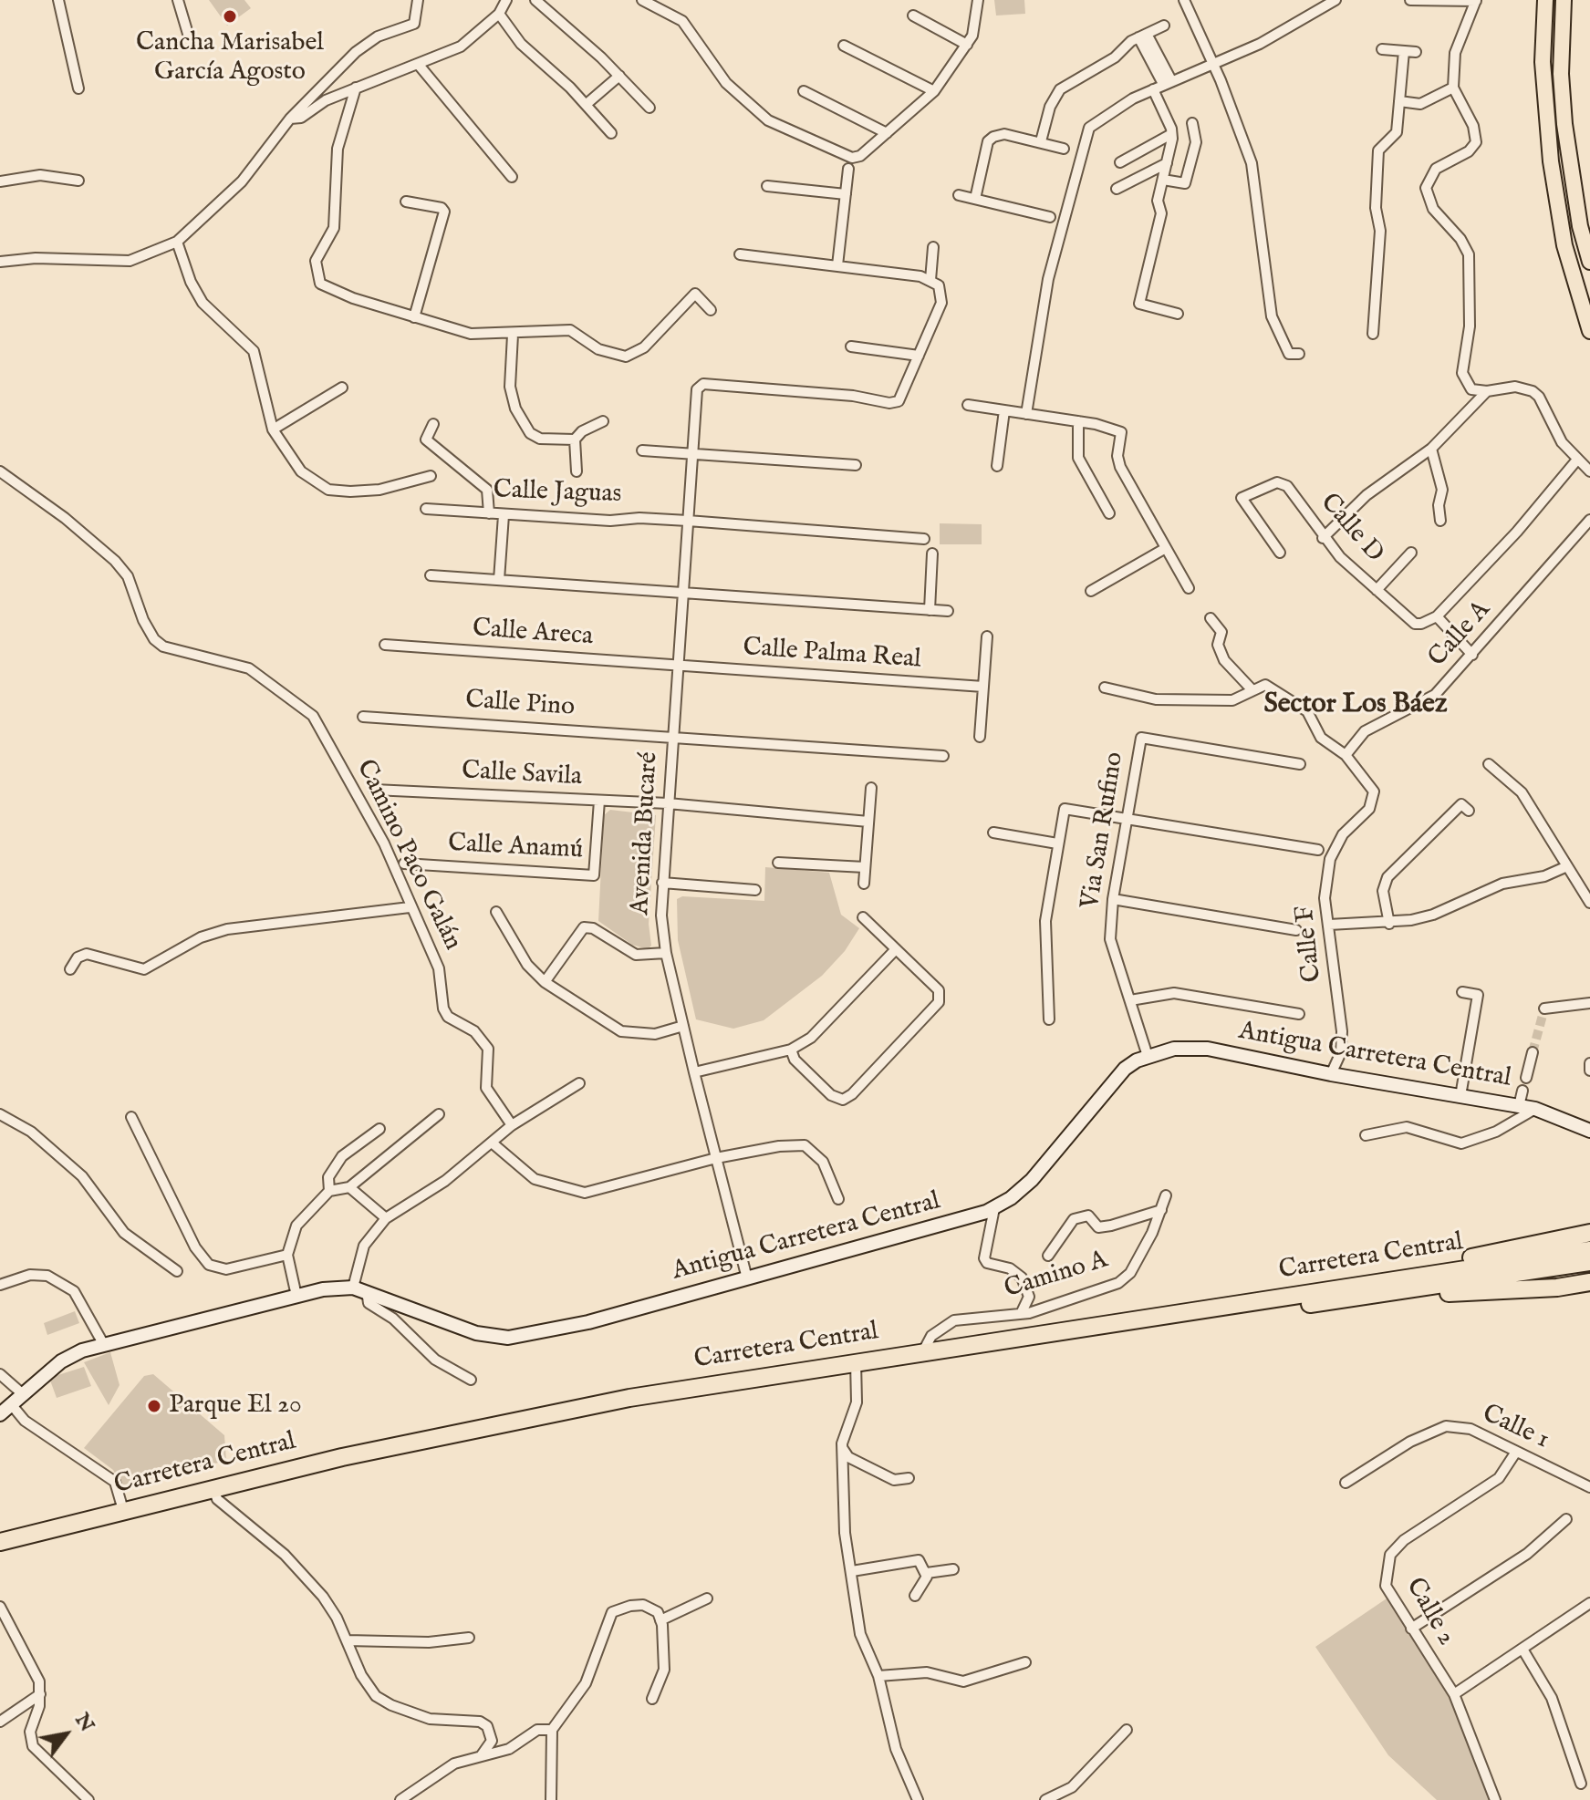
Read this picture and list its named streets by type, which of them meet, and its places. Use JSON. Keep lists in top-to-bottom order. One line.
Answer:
{"streets":{"highway":["Carretera Central"],"street":["Calle Jaguas","Calle D","Calle Areca","Calle A","Calle Palma Real","Calle Pino","Calle Savila","Via San Rufino","Avenida Bucaré","Calle Anamú","Camino Paco Galán","Calle F","Antigua Carretera Central","Camino A","Calle 1","Calle 2"]},"crossings":[["Calle Jaguas","Avenida Bucaré"],["Calle Areca","Calle Palma Real"],["Calle Areca","Avenida Bucaré"],["Calle A","Calle F"],["Calle Palma Real","Avenida Bucaré"],["Calle Pino","Avenida Bucaré"],["Calle Savila","Avenida Bucaré"],["Calle Savila","Calle Anamú"],["Via San Rufino","Antigua Carretera Central"],["Avenida Bucaré","Antigua Carretera Central"],["Calle F","Antigua Carretera Central"],["Carretera Central","Camino A"],["Calle 1","Calle 2"]],"districts":["Sector Los Báez"],"places":["Cancha Marisabel García Agosto","Parque El 20"],"north":"top right"}
